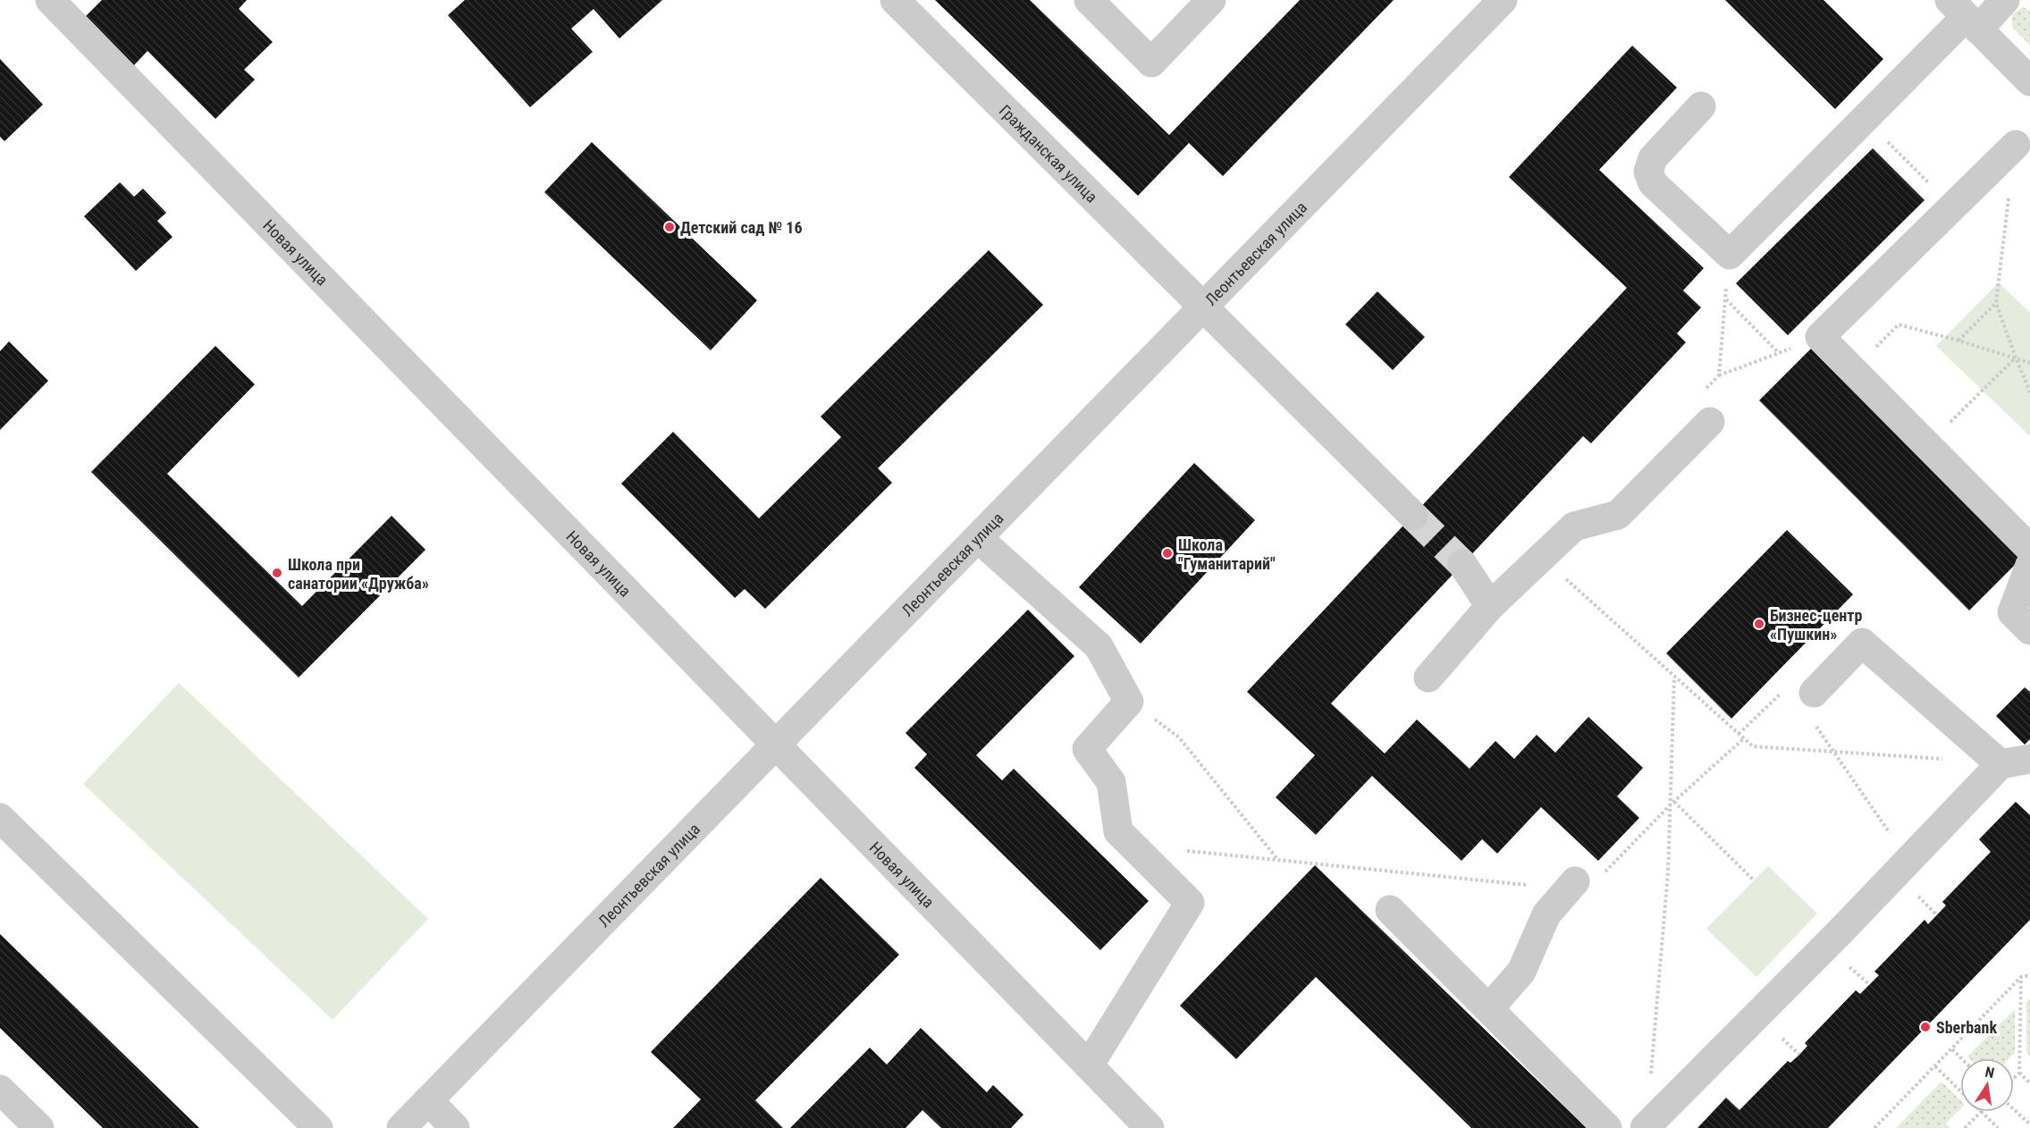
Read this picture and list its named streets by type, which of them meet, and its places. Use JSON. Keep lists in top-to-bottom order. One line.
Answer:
{"streets":{"street":["Гражданская улица","Новая улица","Леонтьевская улица"]},"crossings":[["Гражданская улица","Леонтьевская улица"],["Новая улица","Леонтьевская улица"]],"places":["Детский сад № 16","Школа \"Гуманитарий\"","Школа при санатории «Дружба»","Бизнес-центр «Пушкин»","Sberbank"],"north":"top"}
